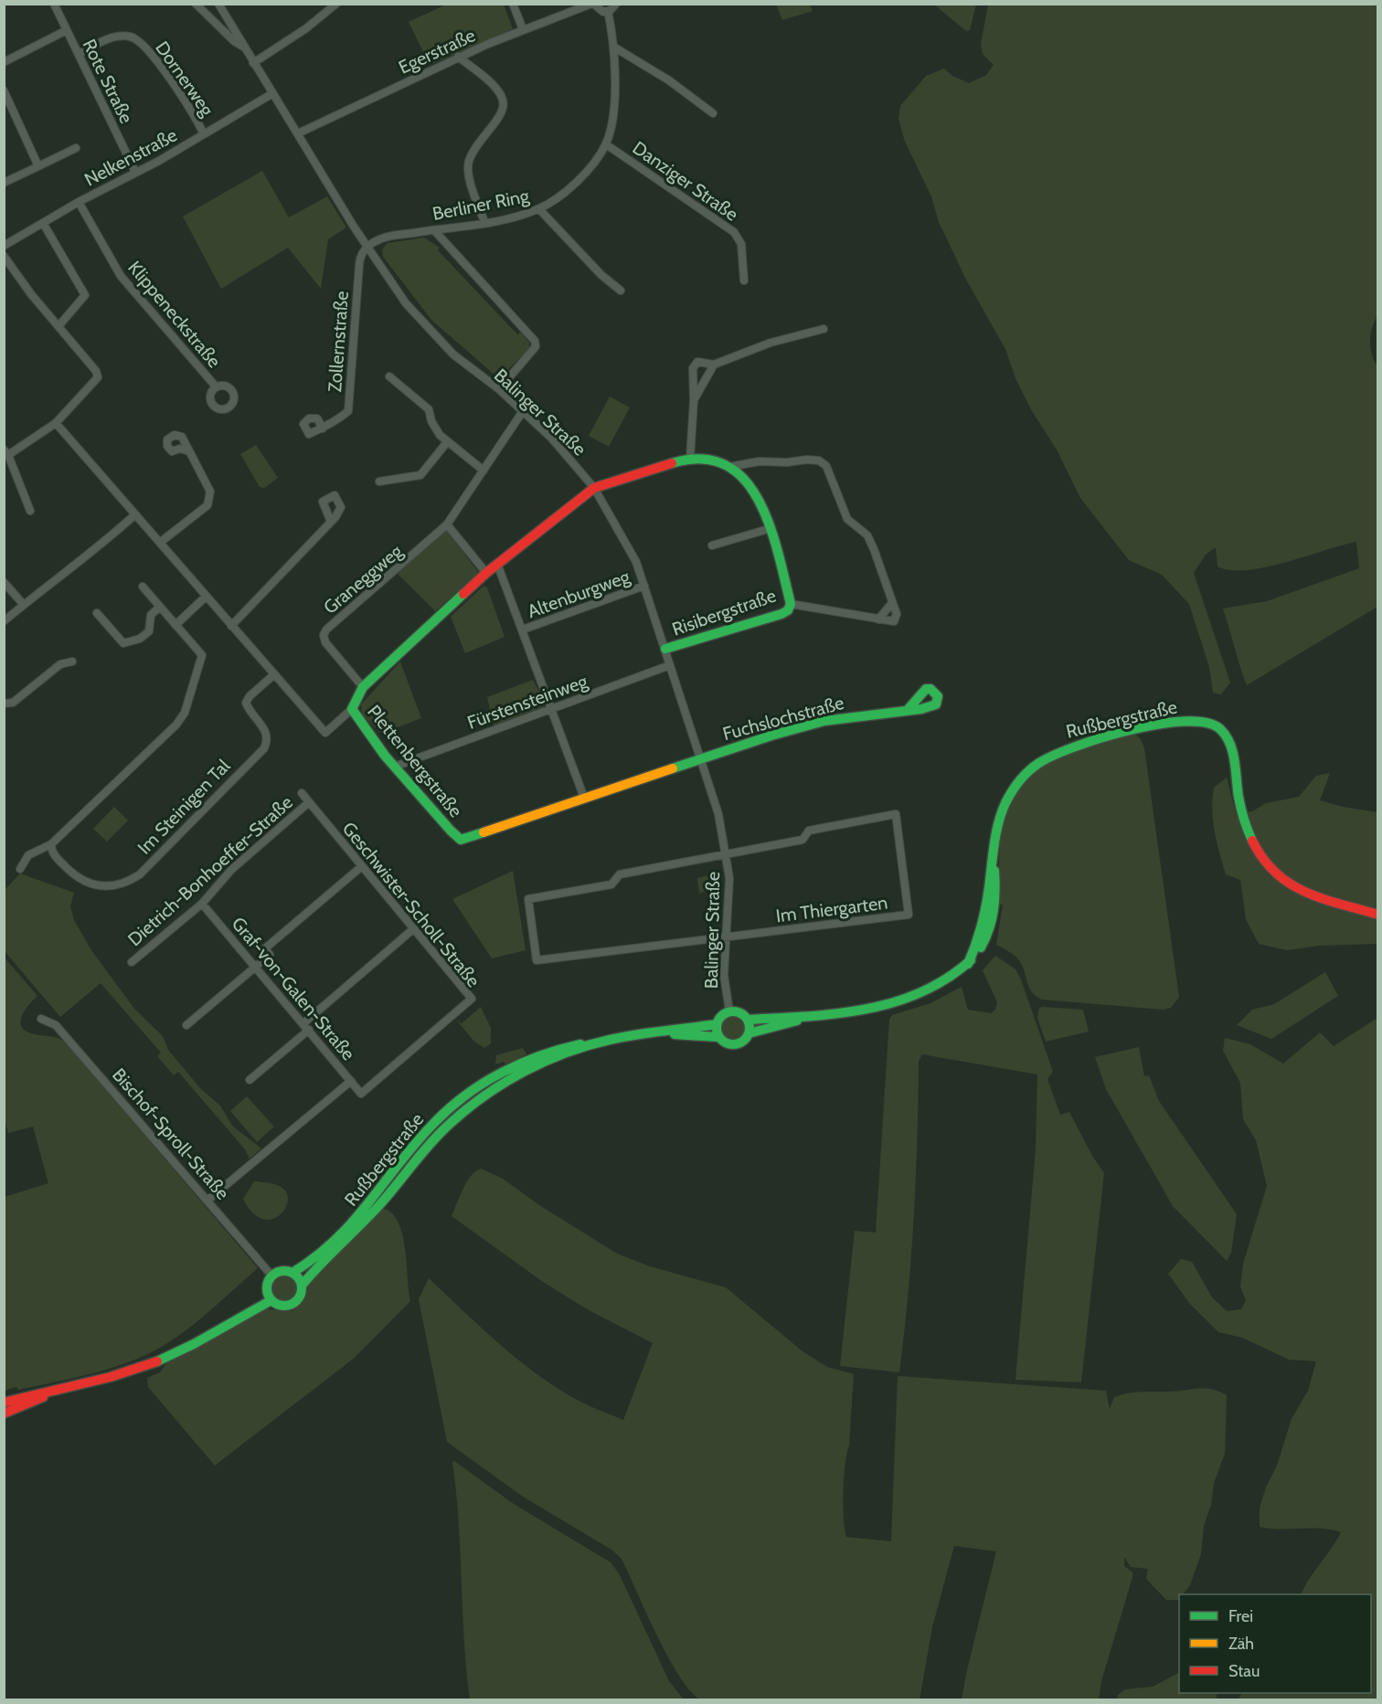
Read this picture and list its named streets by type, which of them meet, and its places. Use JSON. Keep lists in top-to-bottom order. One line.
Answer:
{"streets":{"street":["Egerstraße","Dornerweg","Rote Straße","Nelkenstraße","Danziger Straße","Berliner Ring","Klippeneckstraße","Zollernstraße","Balinger Straße","Graneggweg","Altenburgweg","Risibergstraße","Fürstensteinweg","Fuchslochstraße","Rußbergstraße","Plettenbergstraße","Im Steinigen Tal","Dietrich-Bonhoeffer-Straße","Geschwister-Scholl-Straße","Im Thiergarten","Graf-von-Galen-Straße","Bischof-Sproll-Straße"]},"crossings":[["Egerstraße","Balinger Straße"],["Dornerweg","Rote Straße"],["Dornerweg","Nelkenstraße"],["Rote Straße","Nelkenstraße"],["Nelkenstraße","Klippeneckstraße"],["Nelkenstraße","Balinger Straße"],["Danziger Straße","Berliner Ring"],["Berliner Ring","Zollernstraße"],["Berliner Ring","Balinger Straße"],["Zollernstraße","Balinger Straße"],["Balinger Straße","Graneggweg"],["Balinger Straße","Altenburgweg"],["Balinger Straße","Risibergstraße"],["Balinger Straße","Fürstensteinweg"],["Balinger Straße","Fuchslochstraße"],["Balinger Straße","Rußbergstraße"],["Balinger Straße","Plettenbergstraße"],["Balinger Straße","Im Thiergarten"],["Graneggweg","Plettenbergstraße"],["Risibergstraße","Plettenbergstraße"],["Fürstensteinweg","Plettenbergstraße"],["Fuchslochstraße","Plettenbergstraße"],["Rußbergstraße","Bischof-Sproll-Straße"],["Dietrich-Bonhoeffer-Straße","Geschwister-Scholl-Straße"],["Dietrich-Bonhoeffer-Straße","Graf-von-Galen-Straße"],["Geschwister-Scholl-Straße","Graf-von-Galen-Straße"]],"legend":["Frei","Zäh","Stau"]}
